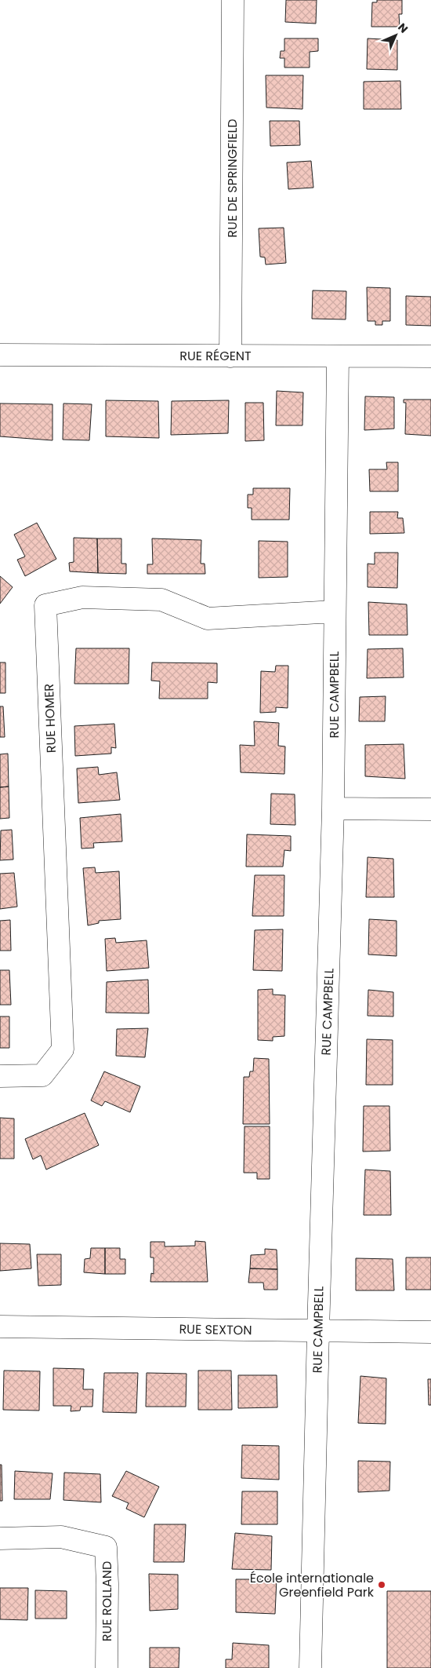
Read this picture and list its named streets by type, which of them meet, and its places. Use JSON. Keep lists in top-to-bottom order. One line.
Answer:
{"streets":{"street":["RUE DE SPRINGFIELD","RUE RÉGENT","RUE CAMPBELL","RUE HOMER","RUE SEXTON","RUE ROLLAND"]},"crossings":[["RUE DE SPRINGFIELD","RUE RÉGENT"],["RUE RÉGENT","RUE CAMPBELL"],["RUE CAMPBELL","RUE HOMER"],["RUE CAMPBELL","RUE SEXTON"]],"places":["École internationale Greenfield Park"],"north":"top right"}
